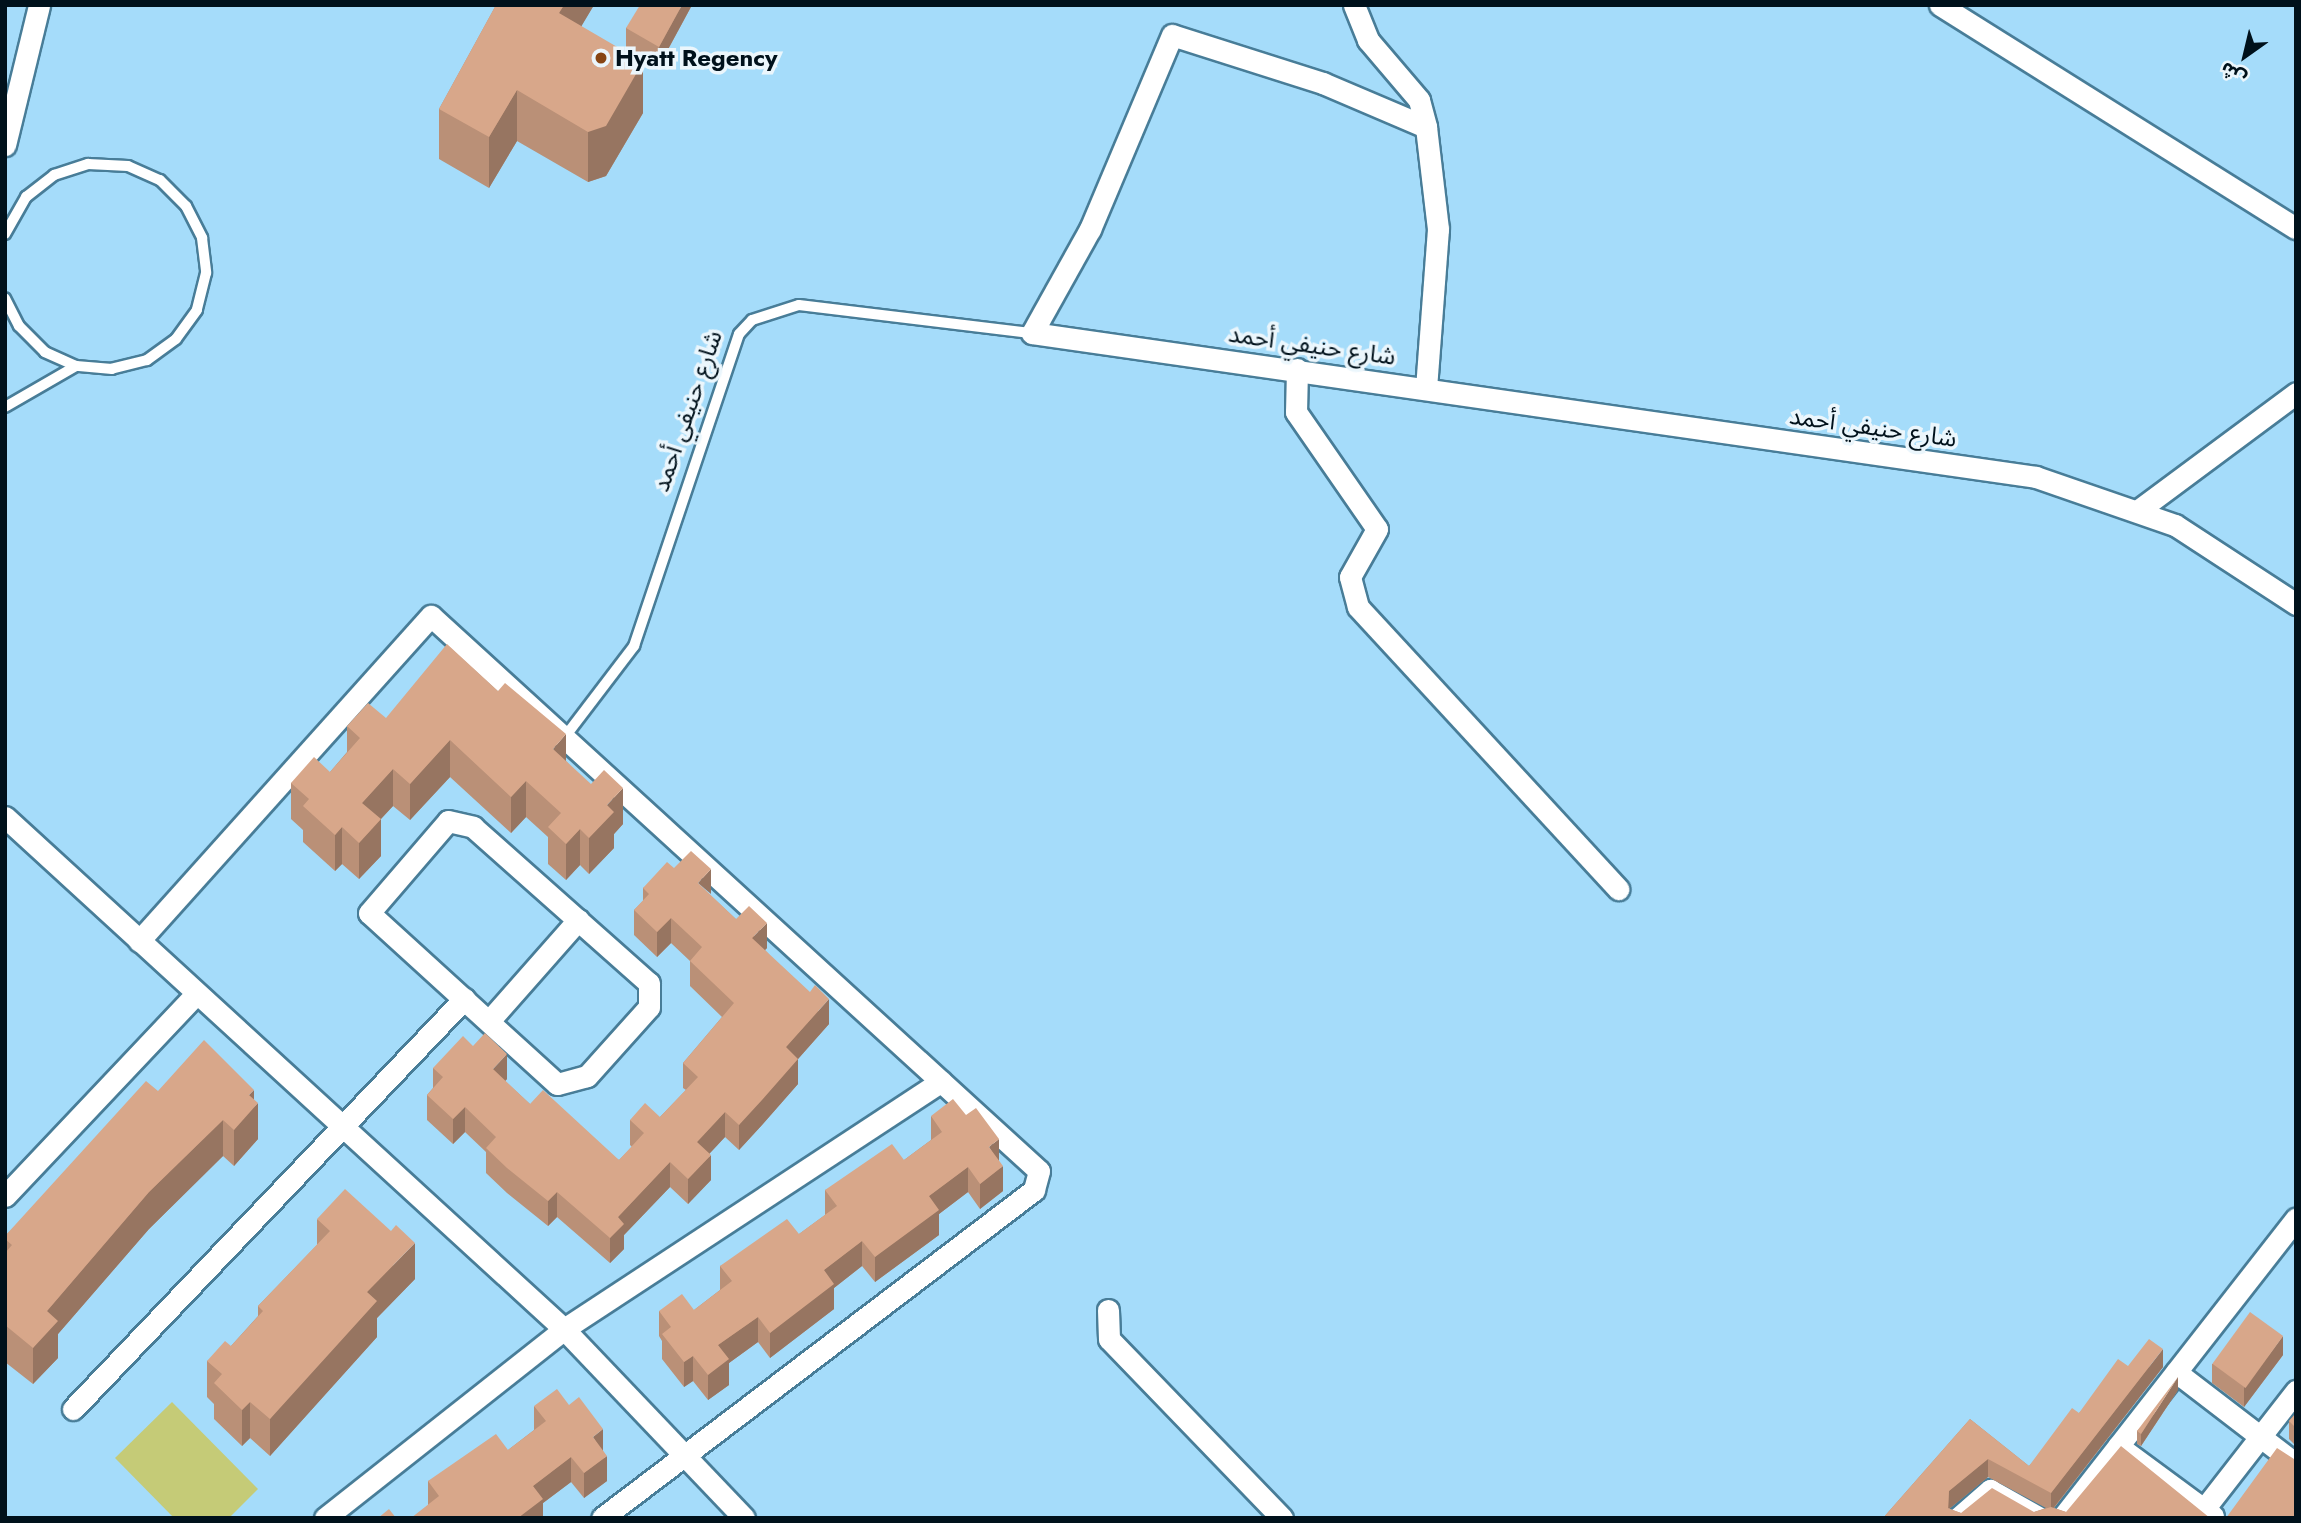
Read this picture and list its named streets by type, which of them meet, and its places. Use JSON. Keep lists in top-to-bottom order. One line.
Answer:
{"streets":{"street":["شارع حنيفي أحمد"]},"places":["Hyatt Regency"],"north":"bottom left"}
